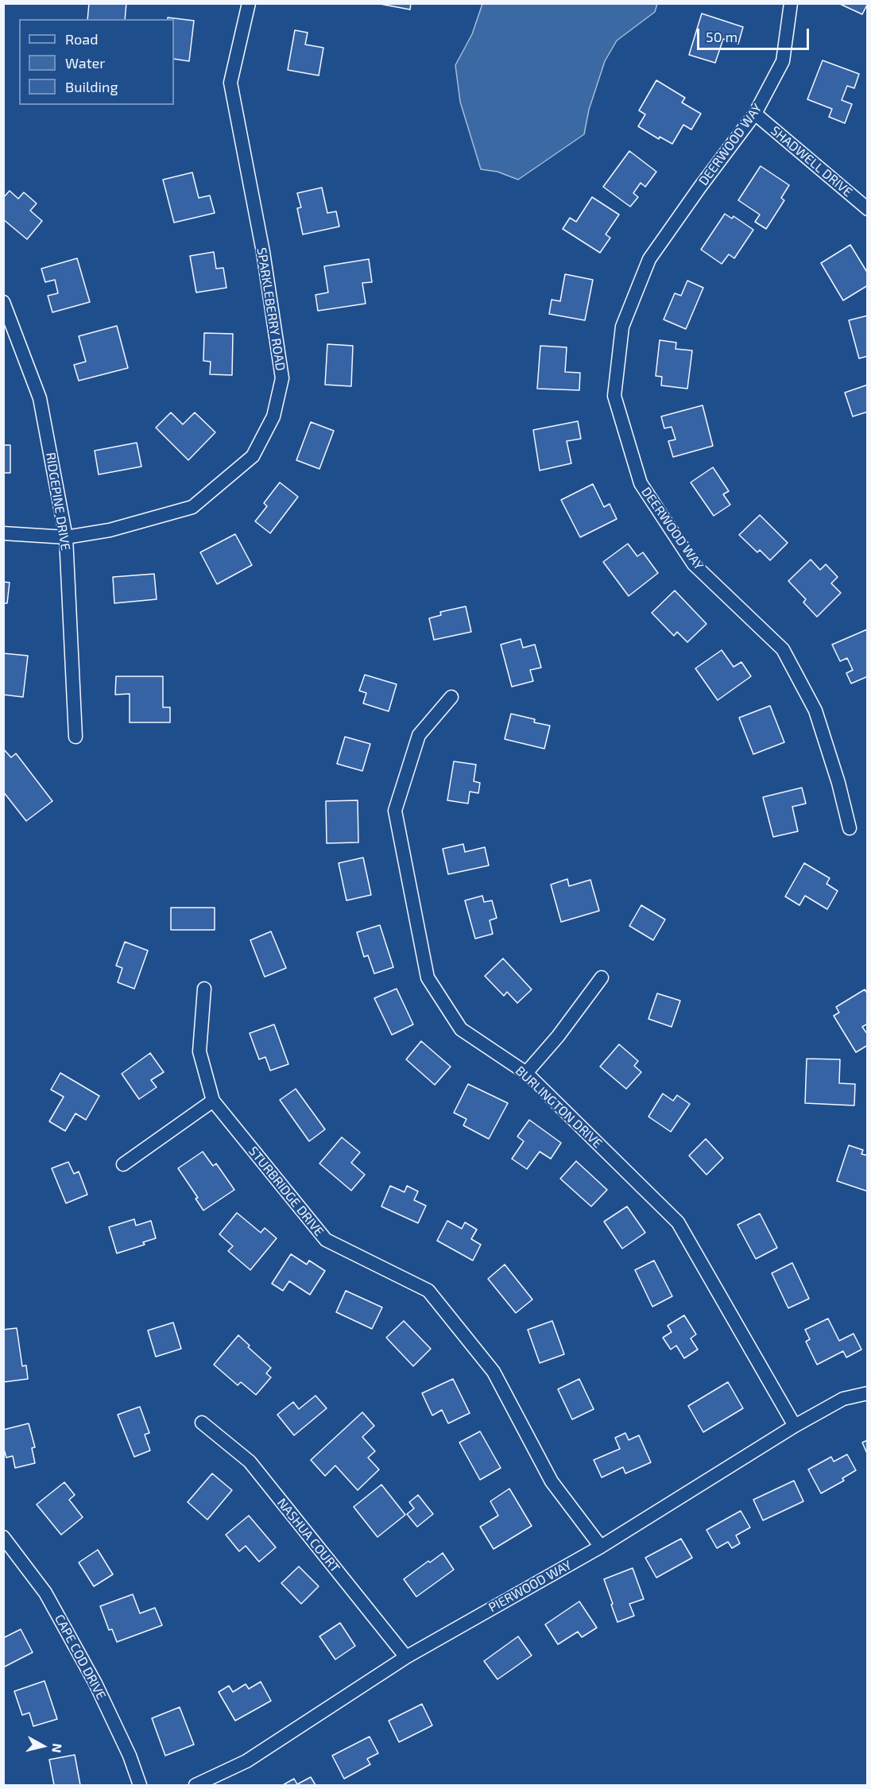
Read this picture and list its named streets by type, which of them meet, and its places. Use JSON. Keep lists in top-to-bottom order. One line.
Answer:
{"streets":{"street":["DEERWOOD WAY","SHADWELL DRIVE","SPARKLEBERRY ROAD","RIDGEPINE DRIVE","BURLINGTON DRIVE","STURBRIDGE DRIVE","NASHUA COURT","PIERWOOD WAY","CAPE COD DRIVE"]},"crossings":[["DEERWOOD WAY","SHADWELL DRIVE"],["SPARKLEBERRY ROAD","RIDGEPINE DRIVE"],["BURLINGTON DRIVE","PIERWOOD WAY"],["STURBRIDGE DRIVE","PIERWOOD WAY"],["NASHUA COURT","PIERWOOD WAY"]],"legend":["Road","Water","Building"],"scale_bar":"50 m","north":"right"}
